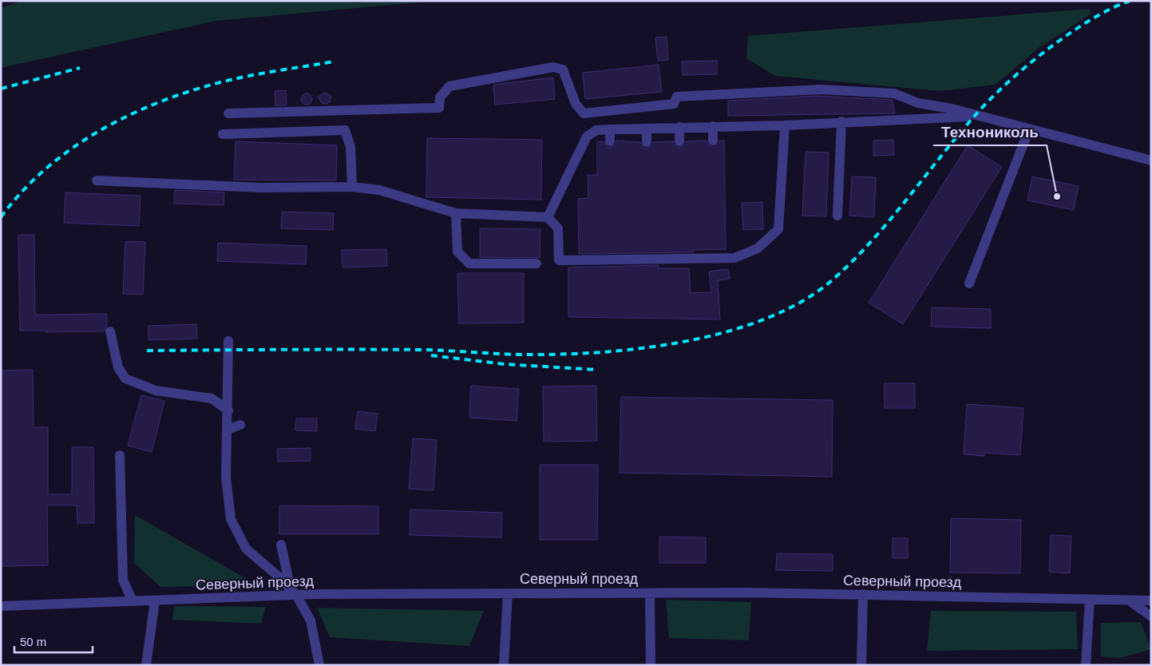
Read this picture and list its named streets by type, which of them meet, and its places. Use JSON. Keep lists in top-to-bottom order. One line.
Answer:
{"streets":{"street":["Северный проезд"]},"places":["Технониколь"],"scale_bar":"50 m"}
